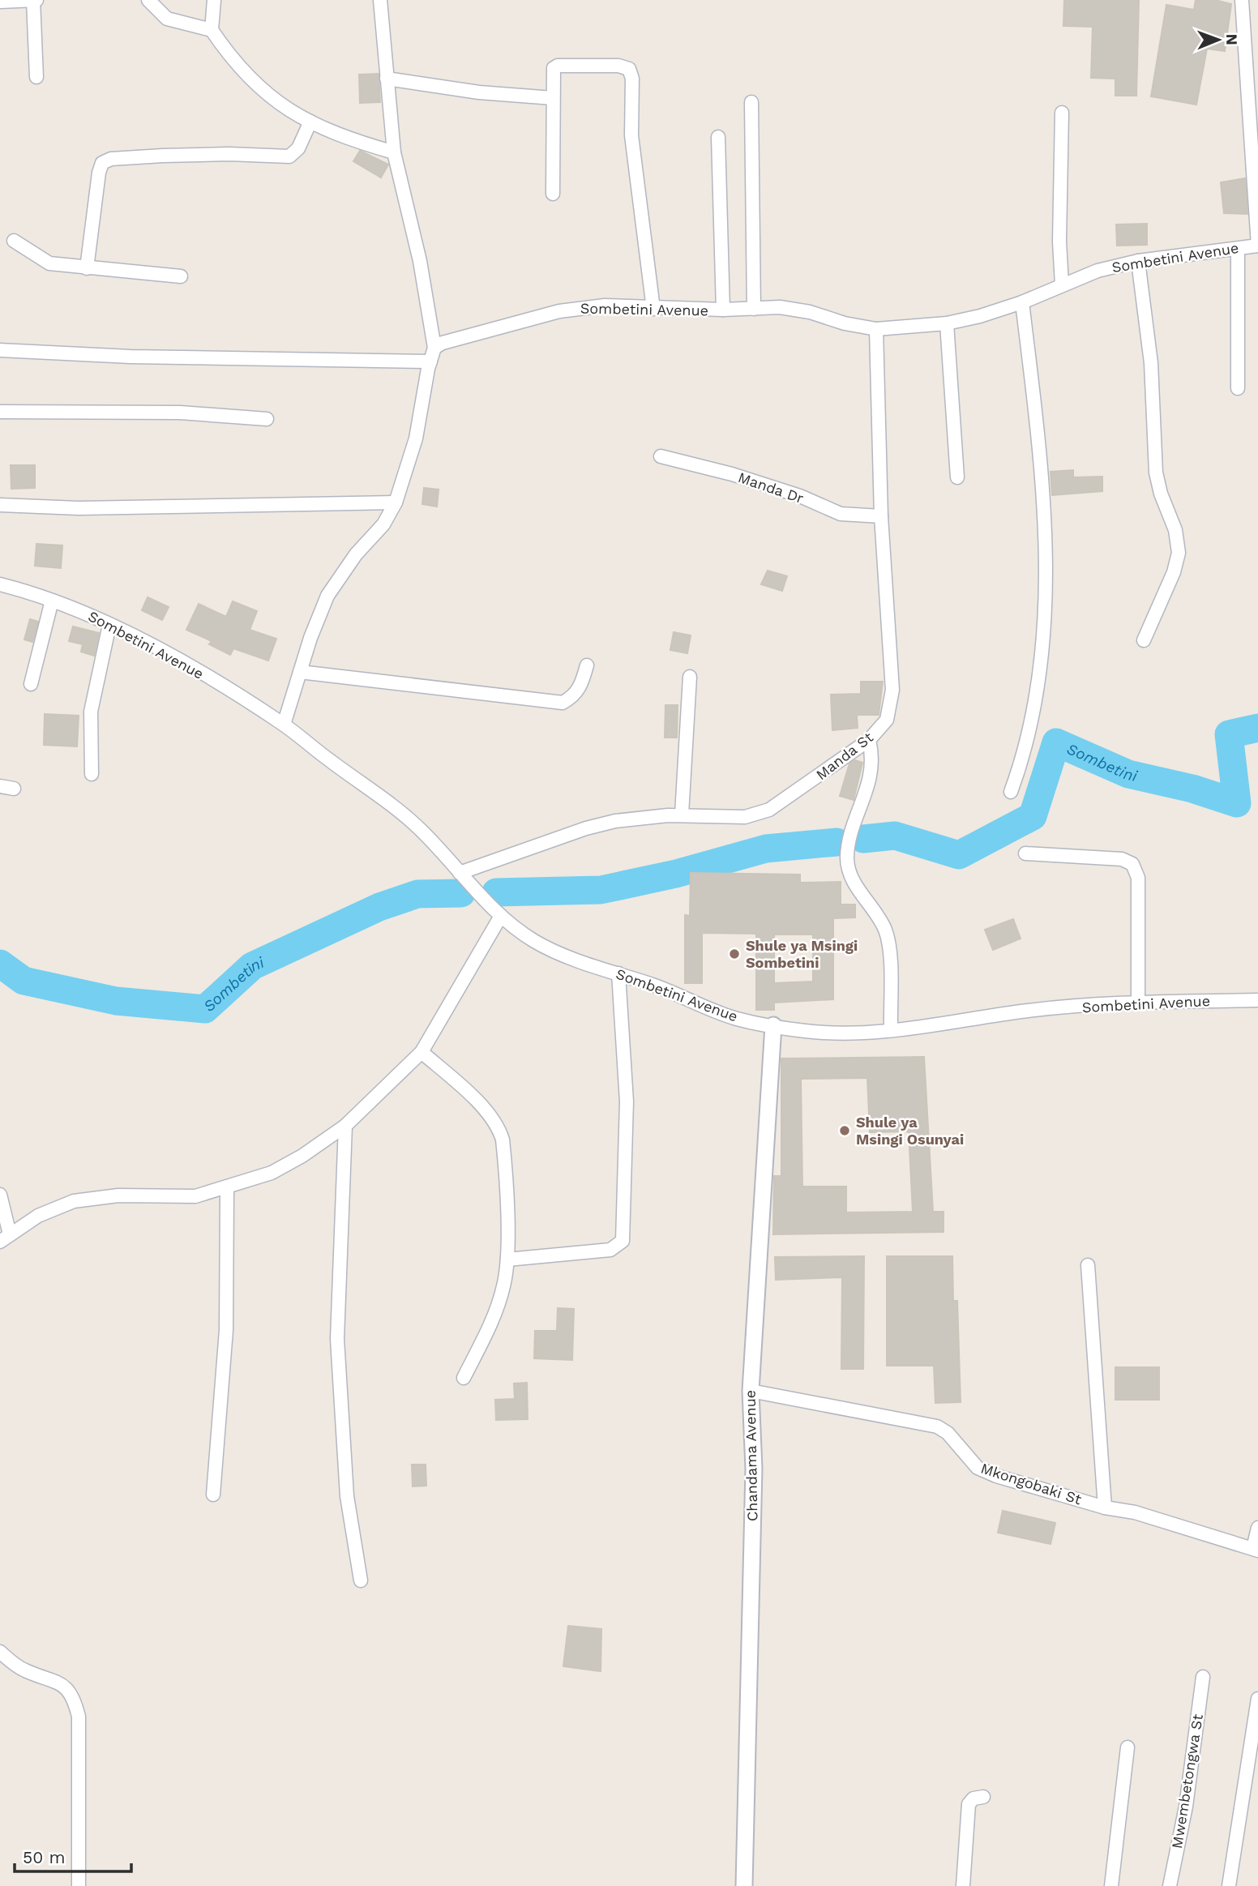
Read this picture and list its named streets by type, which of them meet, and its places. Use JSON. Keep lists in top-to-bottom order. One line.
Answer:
{"streets":{"street":["Sombetini Avenue","Manda Dr","Manda St","Chandama Avenue","Mkongobaki St","Mwembetongwa St"]},"crossings":[["Sombetini Avenue","Manda St"],["Sombetini Avenue","Chandama Avenue"],["Manda Dr","Manda St"],["Chandama Avenue","Mkongobaki St"]],"water":["Sombetini"],"places":["Shule ya Msingi Sombetini","Shule ya Msingi Osunyai"],"scale_bar":"50 m","north":"right"}
